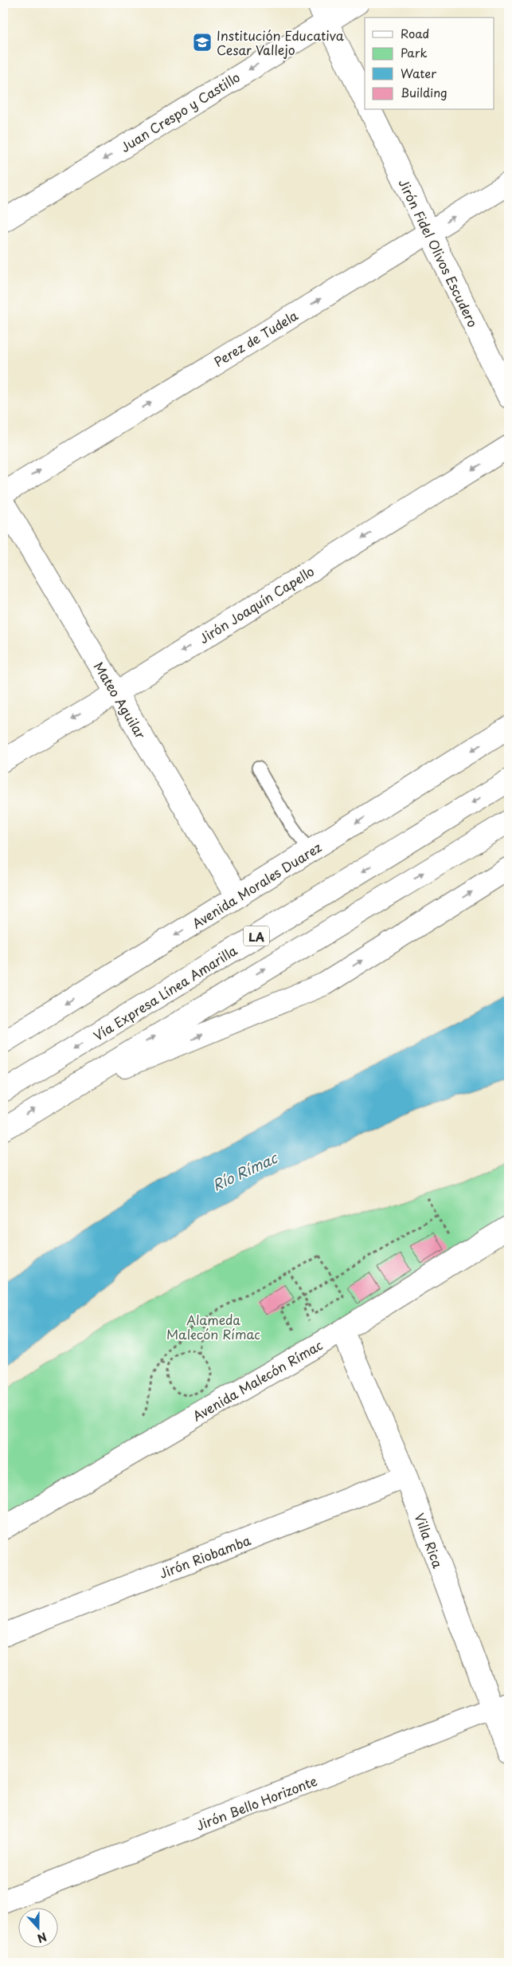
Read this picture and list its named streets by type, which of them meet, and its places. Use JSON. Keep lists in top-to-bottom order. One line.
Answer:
{"streets":{"main road":["Juan Crespo y Castillo","Jirón Fidel Olivos Escudero","Perez de Tudela","Jirón Joaquín Capello","Mateo Aguilar","Avenida Morales Duarez","LA","Vía Expresa Línea Amarilla","Avenida Malecón Rímac","Villa Rica","Jirón Riobamba","Jirón Bello Horizonte"]},"crossings":[["Jirón Fidel Olivos Escudero","Perez de Tudela"],["Jirón Joaquín Capello","Mateo Aguilar"],["Mateo Aguilar","Avenida Morales Duarez"],["Avenida Malecón Rímac","Villa Rica"],["Villa Rica","Jirón Riobamba"],["Villa Rica","Jirón Bello Horizonte"]],"one_way":["Juan Crespo y Castillo","Perez de Tudela","Jirón Joaquín Capello"],"water":["Río Rímac"],"parks":["Alameda Malecón Rímac"],"places":{"school or university":["Institución Educativa Cesar Vallejo"]},"legend":["Road","Park","Water","Building"],"north":"bottom"}
